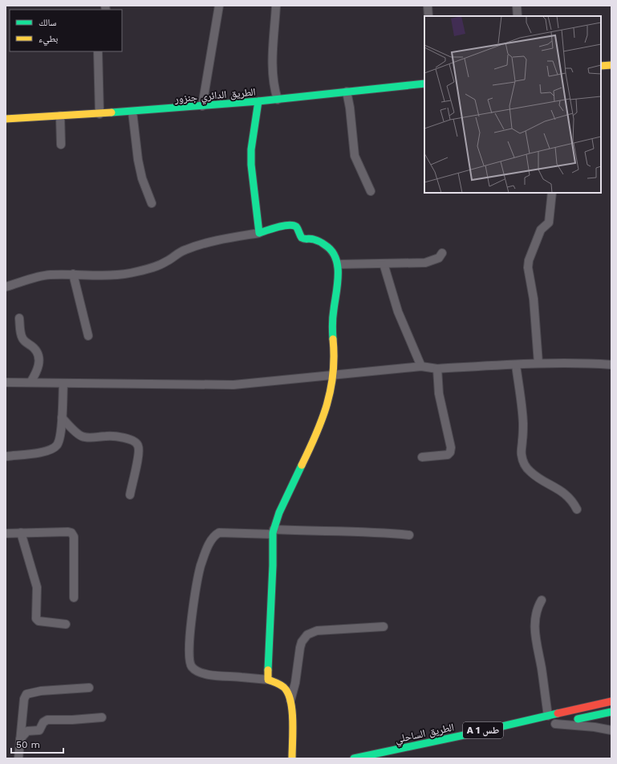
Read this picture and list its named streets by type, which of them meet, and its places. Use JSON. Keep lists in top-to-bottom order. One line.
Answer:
{"streets":{"main road":["الطريق الدائري جنزور","A 1 طس","الطريق الساحلي"]},"legend":["سالك","بطيء"],"scale_bar":"50 m"}
